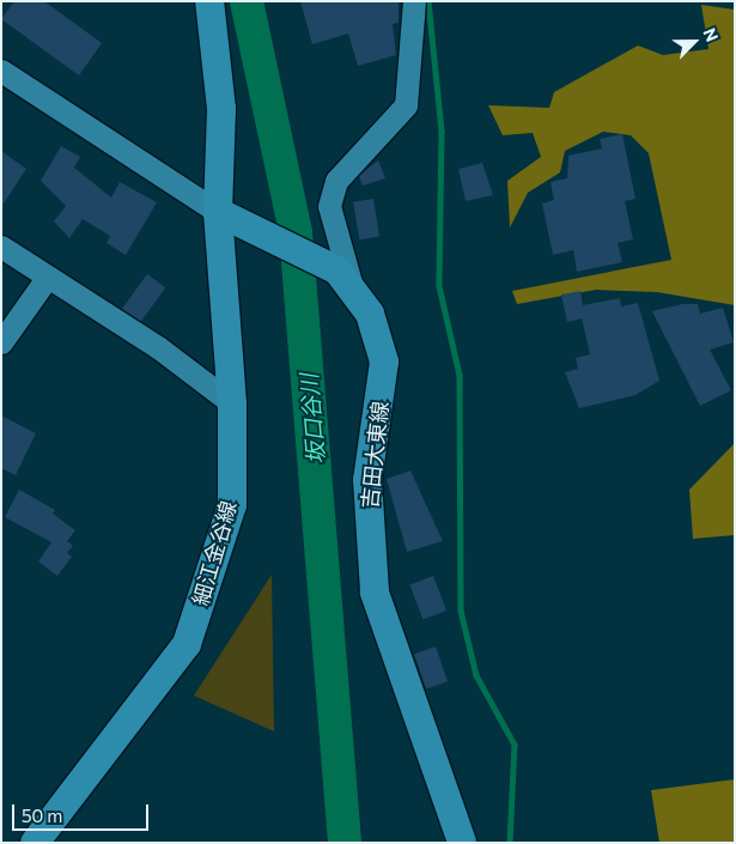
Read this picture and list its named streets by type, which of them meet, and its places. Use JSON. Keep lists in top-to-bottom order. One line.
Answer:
{"streets":{"main road":["吉田大東線","細江金谷線"]},"water":["坂口谷川"],"scale_bar":"50 m","north":"top right"}
